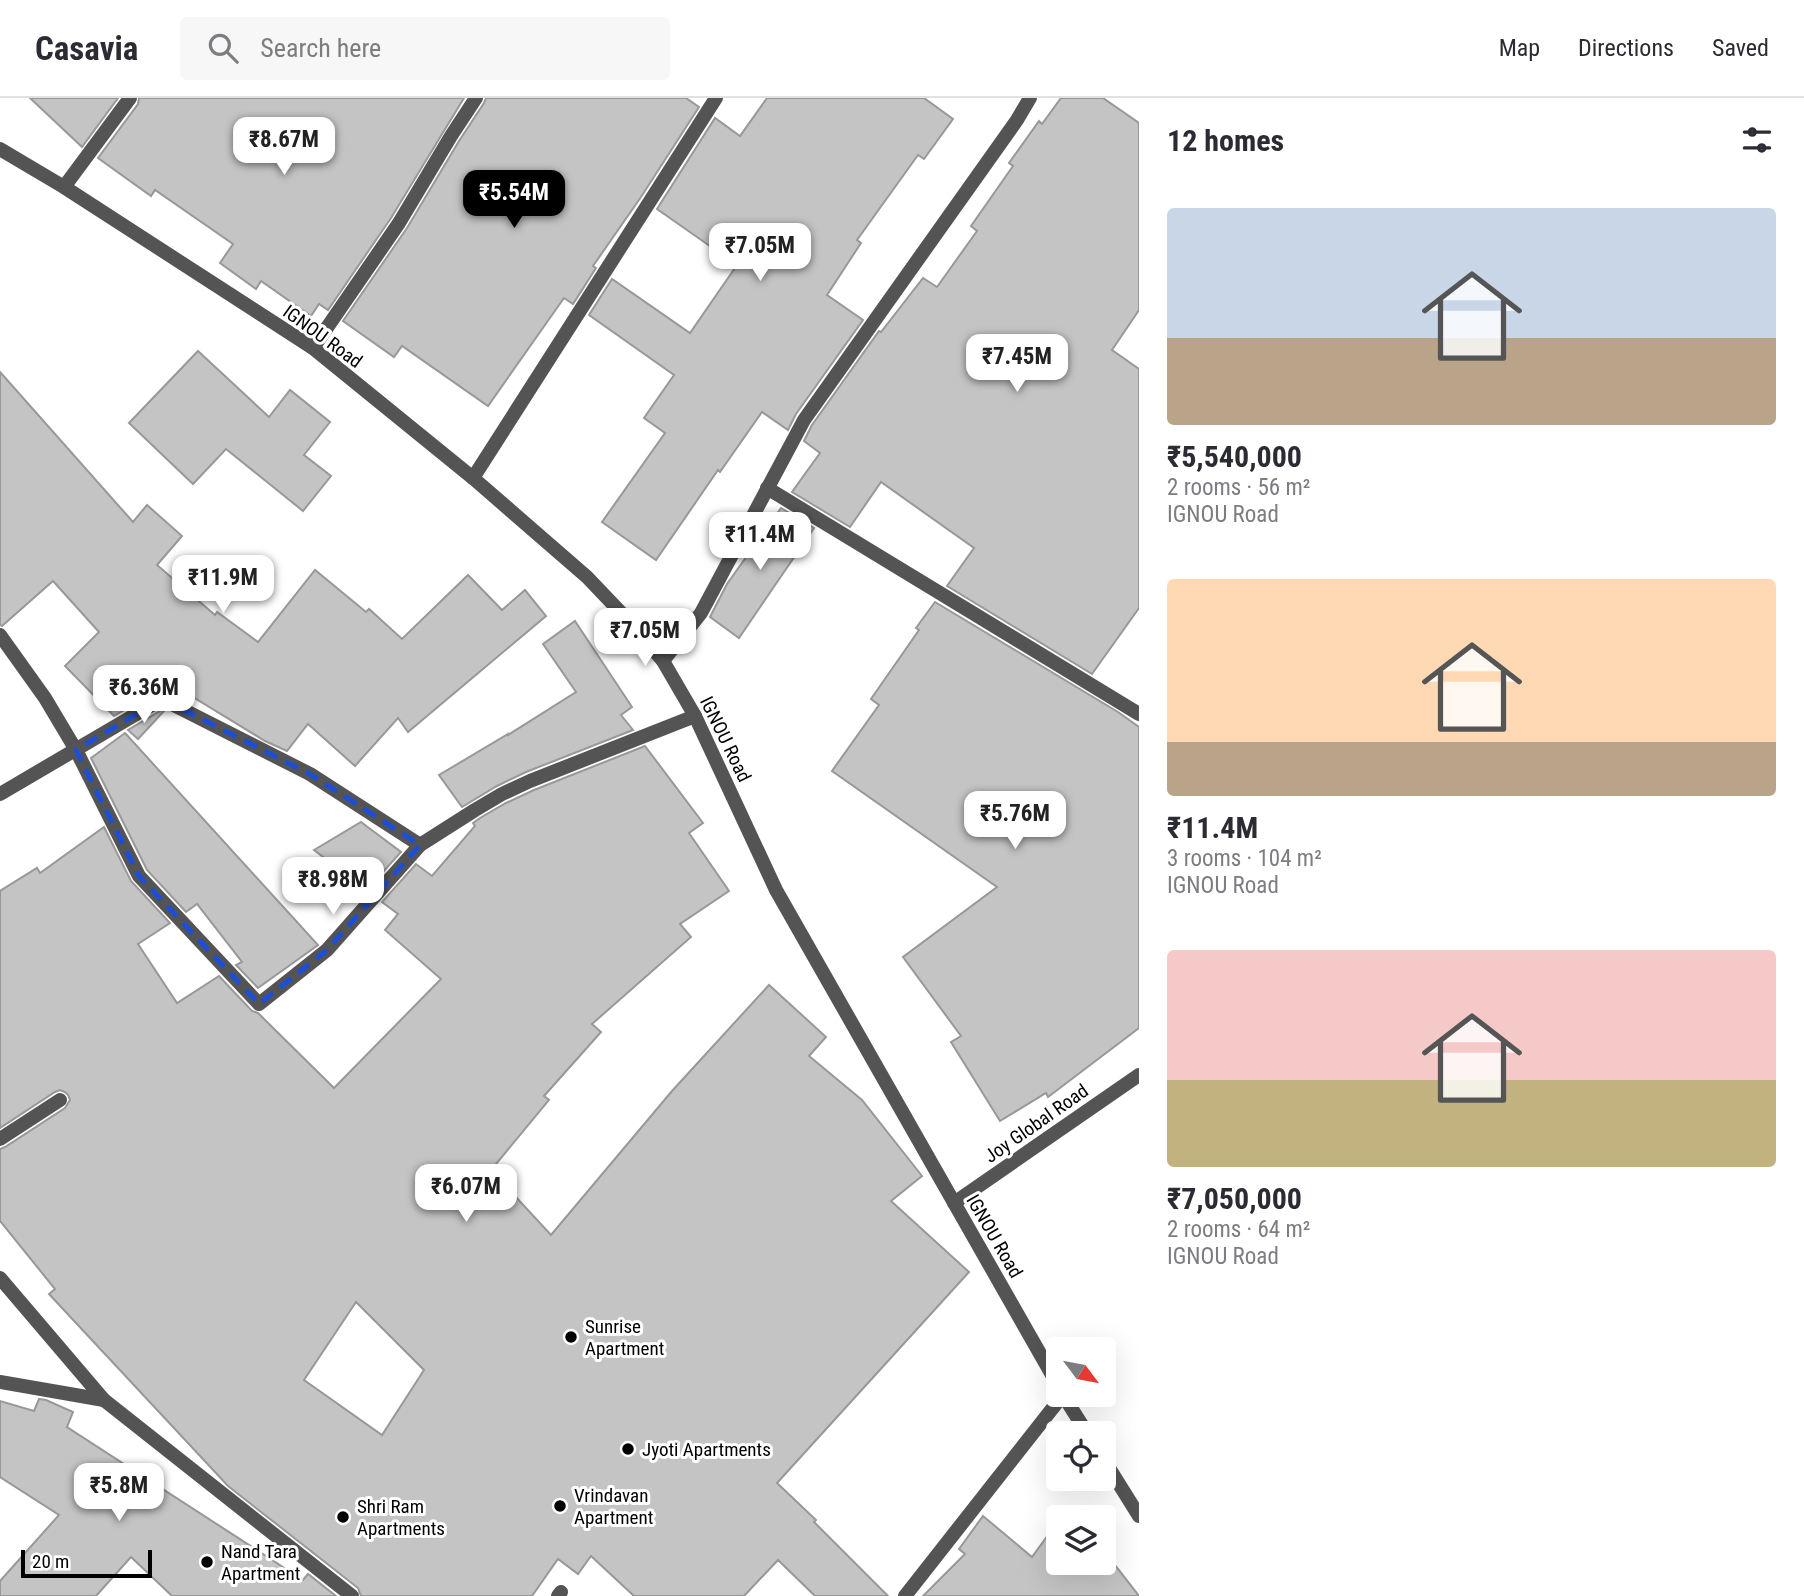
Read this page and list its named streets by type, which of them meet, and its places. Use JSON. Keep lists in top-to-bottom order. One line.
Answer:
{"streets":{"street":["IGNOU Road","Joy Global Road"]},"crossings":[["IGNOU Road","Joy Global Road"]],"places":["Sunrise Apartment","Jyoti Apartments","Vrindavan Apartment","Shri Ram Apartments","Nand Tara Apartment"],"scale_bar":"20 m","north":"bottom right","page":{"header":"Casavia","search":"Search here","nav":["Map","Directions","Saved"],"heading":"12 homes","price":["₹8.67M","₹5.54M","₹7.05M","₹7.45M","₹11.4M","₹11.9M","₹7.05M","₹6.36M","₹5.76M","₹8.98M","₹6.07M","₹5.8M"],"list":[{"name":"₹5,540,000","note":"2 rooms · 56 m² · IGNOU Road"},{"name":"₹11.4M","note":"3 rooms · 104 m² · IGNOU Road"},{"name":"₹7,050,000","note":"2 rooms · 64 m² · IGNOU Road"}],"scale":"20 m"}}
